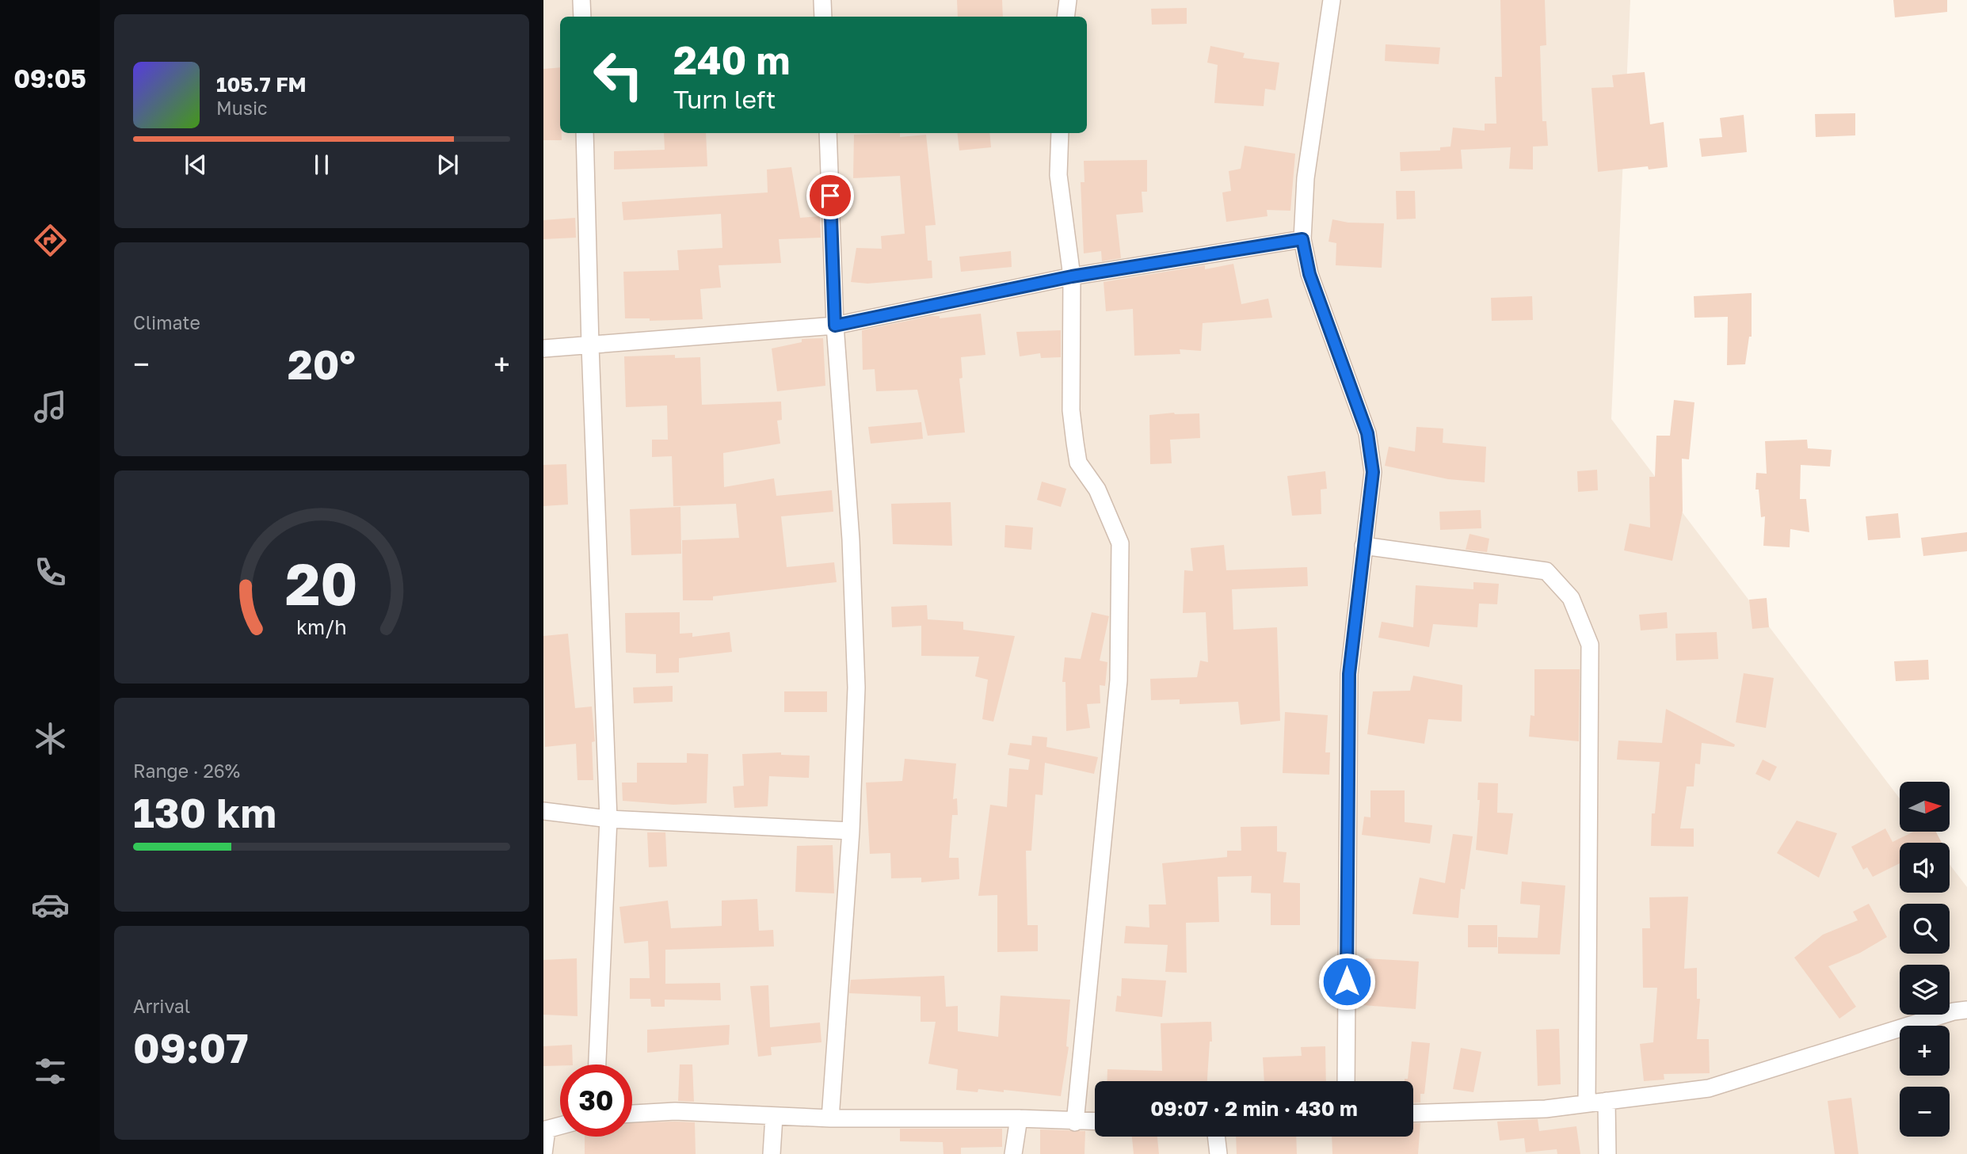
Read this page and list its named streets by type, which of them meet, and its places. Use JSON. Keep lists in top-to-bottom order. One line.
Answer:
{"north":"right","page":{"tabs":"09:05","turn":["240 m","Turn left"],"song":["105.7 FM","Music"],"tile":["Climate",["Range · 26%","130 km"],["Arrival","09:07"]],"heat":["−","20°","+"],"map_buttons":["+","−"],"limit":"30","trip":"09:07 · 2 min · 430 m","gauge":["20","km/h"]}}
